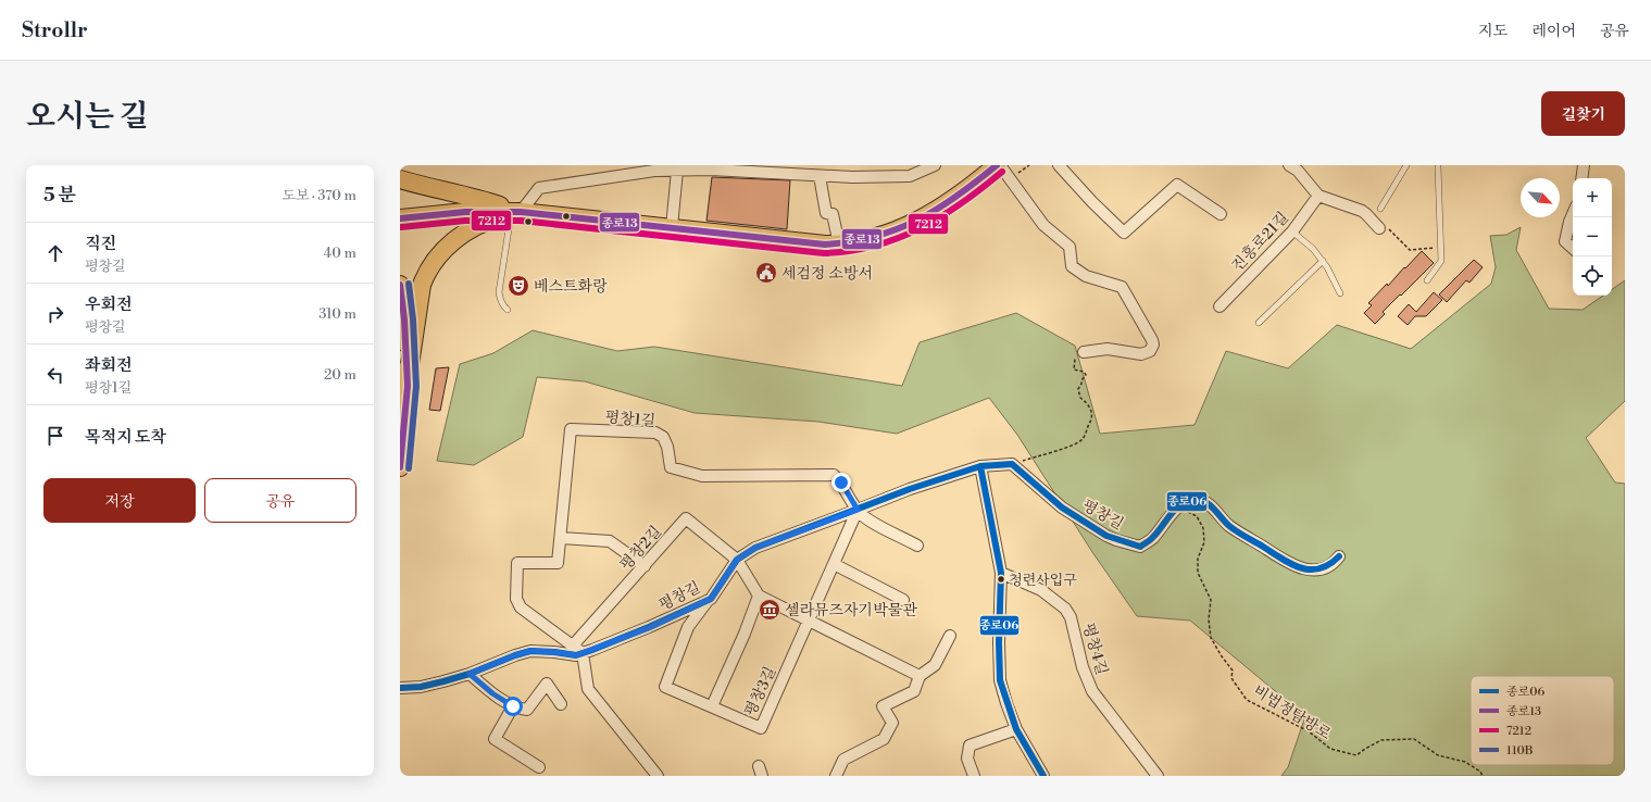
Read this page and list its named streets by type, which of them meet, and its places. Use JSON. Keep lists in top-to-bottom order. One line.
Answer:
{"streets":{"street":["진흥로21길","평창1길","평창길","평창2길","평창4길","평창3길"],"path":["비법정탐방로"]},"crossings":[["평창1길","평창길"],["평창1길","평창2길"],["평창1길","평창3길"],["평창길","평창2길"],["평창길","평창3길"],["평창길","비법정탐방로"]],"places":{"public building":["세검정 소방서"],"theatre":["베스트화랑"],"other":["청련사입구"],"museum":["셀라뮤즈자기박물관"]},"lines":["transit line 종로13","transit line 7212","transit line 110B","transit line 종로06"],"legend":["종로06","종로13","7212","110B"],"north":"bottom right","page":{"header":"Strollr","nav":["지도","레이어","공유"],"title":"오시는 길","buttons":["길찾기",["저장","공유"]],"heading":["5 분","도보 · 370 m"],"map_buttons":["+","−"],"list":[["직진","평창길","40 m"],["우회전","평창길","310 m"],["좌회전","평창1길","20 m"],"목적지 도착"]}}
